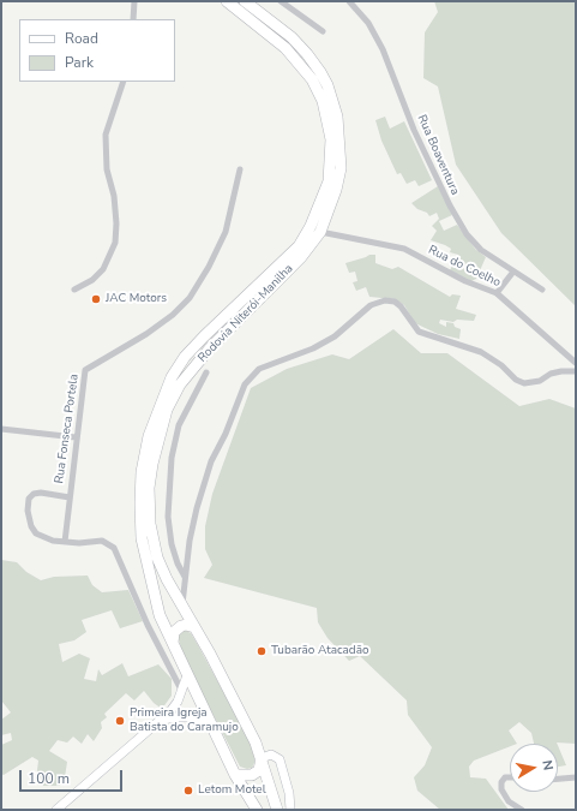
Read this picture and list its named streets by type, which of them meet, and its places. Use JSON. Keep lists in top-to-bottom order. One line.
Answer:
{"streets":{"highway":["Rodovia Niterói-Manilha"],"street":["Rua Boaventura","Rua do Coelho","Rua Fonseca Portela"]},"crossings":[["Rua do Coelho","Rodovia Niterói-Manilha"]],"places":["JAC Motors","Tubarão Atacadão","Primeira Igreja Batista do Caramujo","Letom Motel"],"legend":["Road","Park"],"scale_bar":"100 m","north":"right"}
